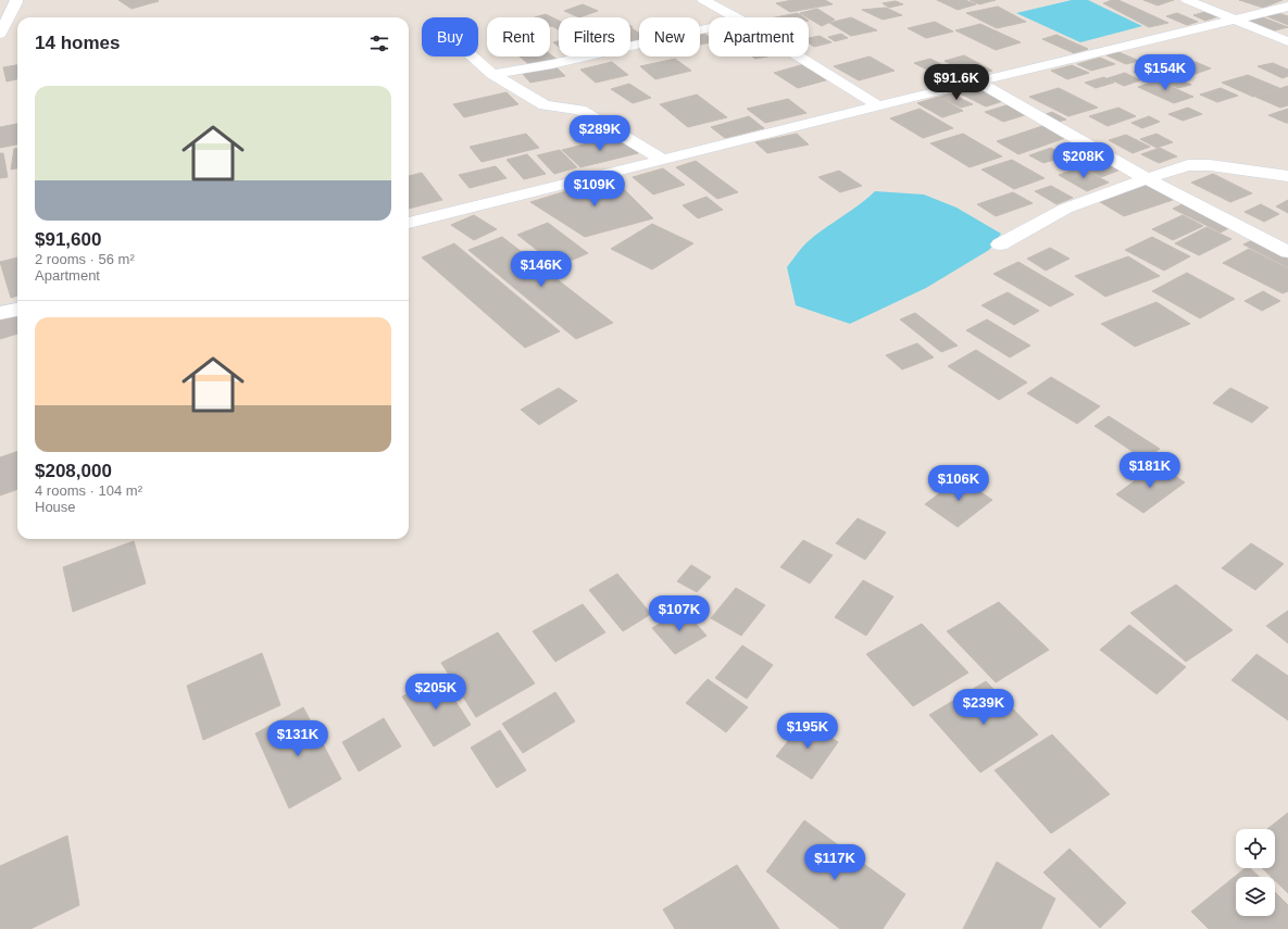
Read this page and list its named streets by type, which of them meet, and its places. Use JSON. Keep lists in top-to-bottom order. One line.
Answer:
{"page":{"chip":["Buy","Rent","Filters","New","Apartment"],"heading":"14 homes","price":["$154K","$91.6K","$289K","$208K","$109K","$146K","$181K","$106K","$107K","$205K","$239K","$195K","$131K","$117K"],"list":[{"name":"$91,600","note":"2 rooms · 56 m² · Apartment"},{"name":"$208,000","note":"4 rooms · 104 m² · House"}]}}
